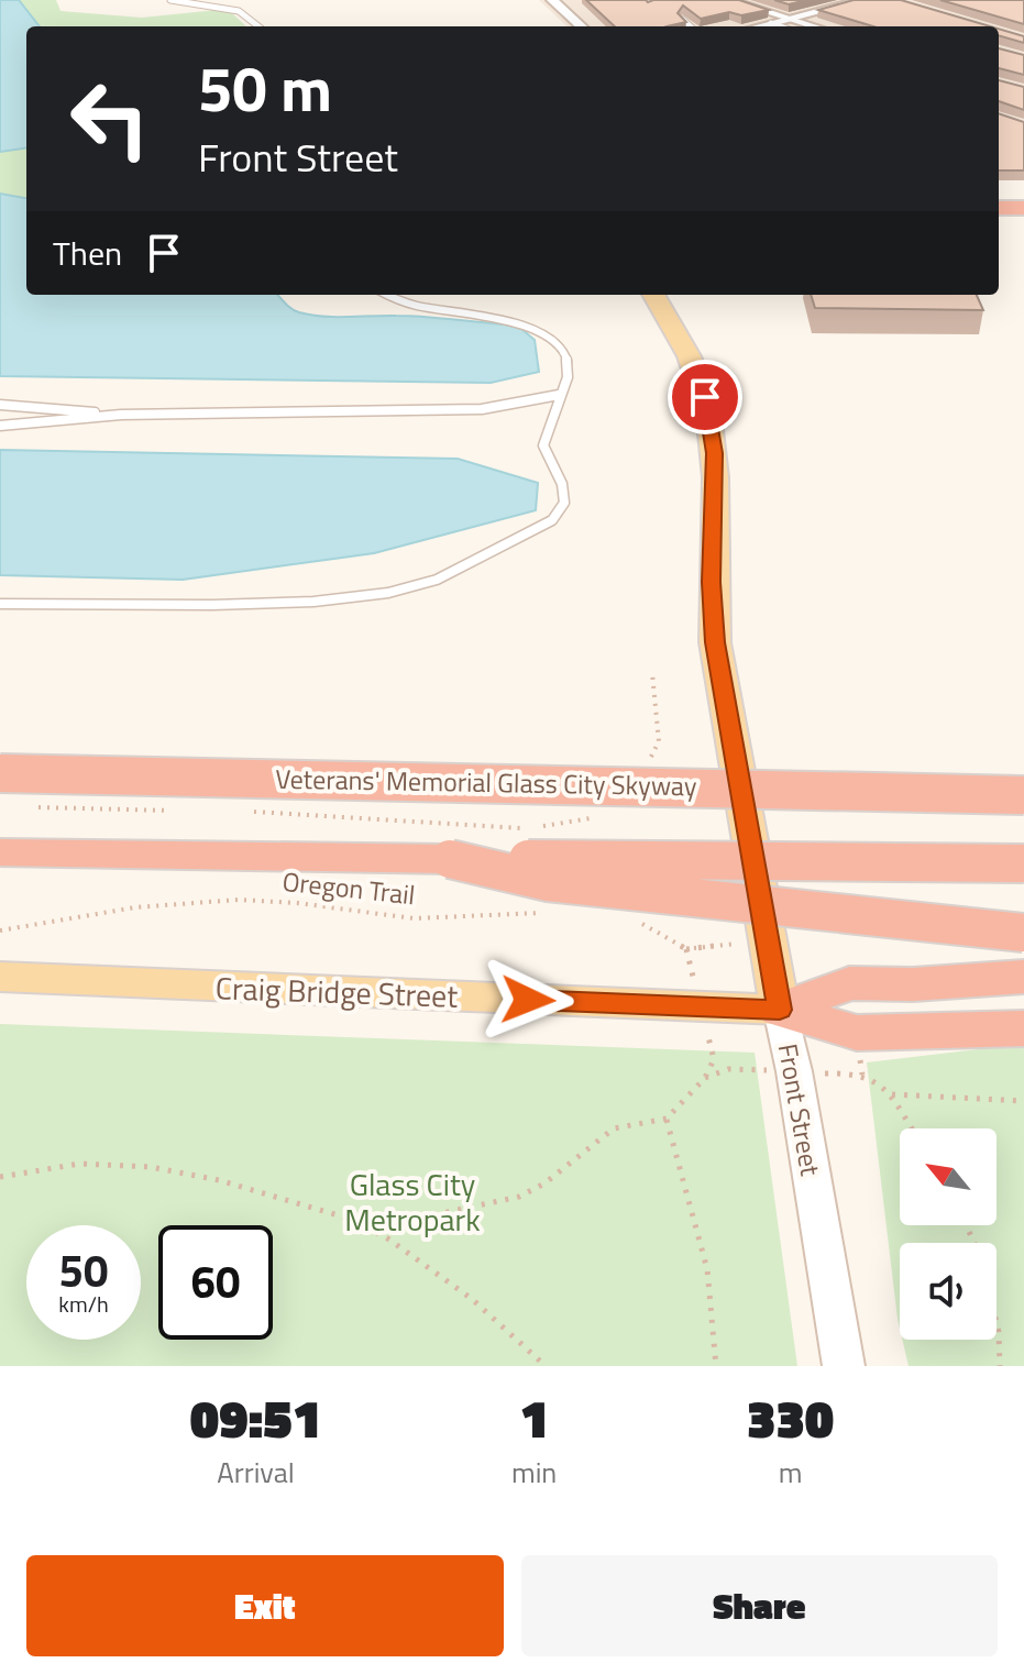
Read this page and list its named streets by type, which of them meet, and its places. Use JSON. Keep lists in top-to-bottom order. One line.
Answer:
{"streets":{"highway":["Veterans' Memorial Glass City Skyway"],"main road":["Craig Bridge Street","Front Street"],"path":["Oregon Trail"]},"crossings":[["Craig Bridge Street","Front Street"]],"parks":["Glass City Metropark"],"north":"top left","page":{"turn":["50 m","Front Street"],"then":"Then","speed":"50 km/h","limit":"60","eta":["09:51","Arrival","1","min","330","m"],"buttons":["Exit","Share"]}}
